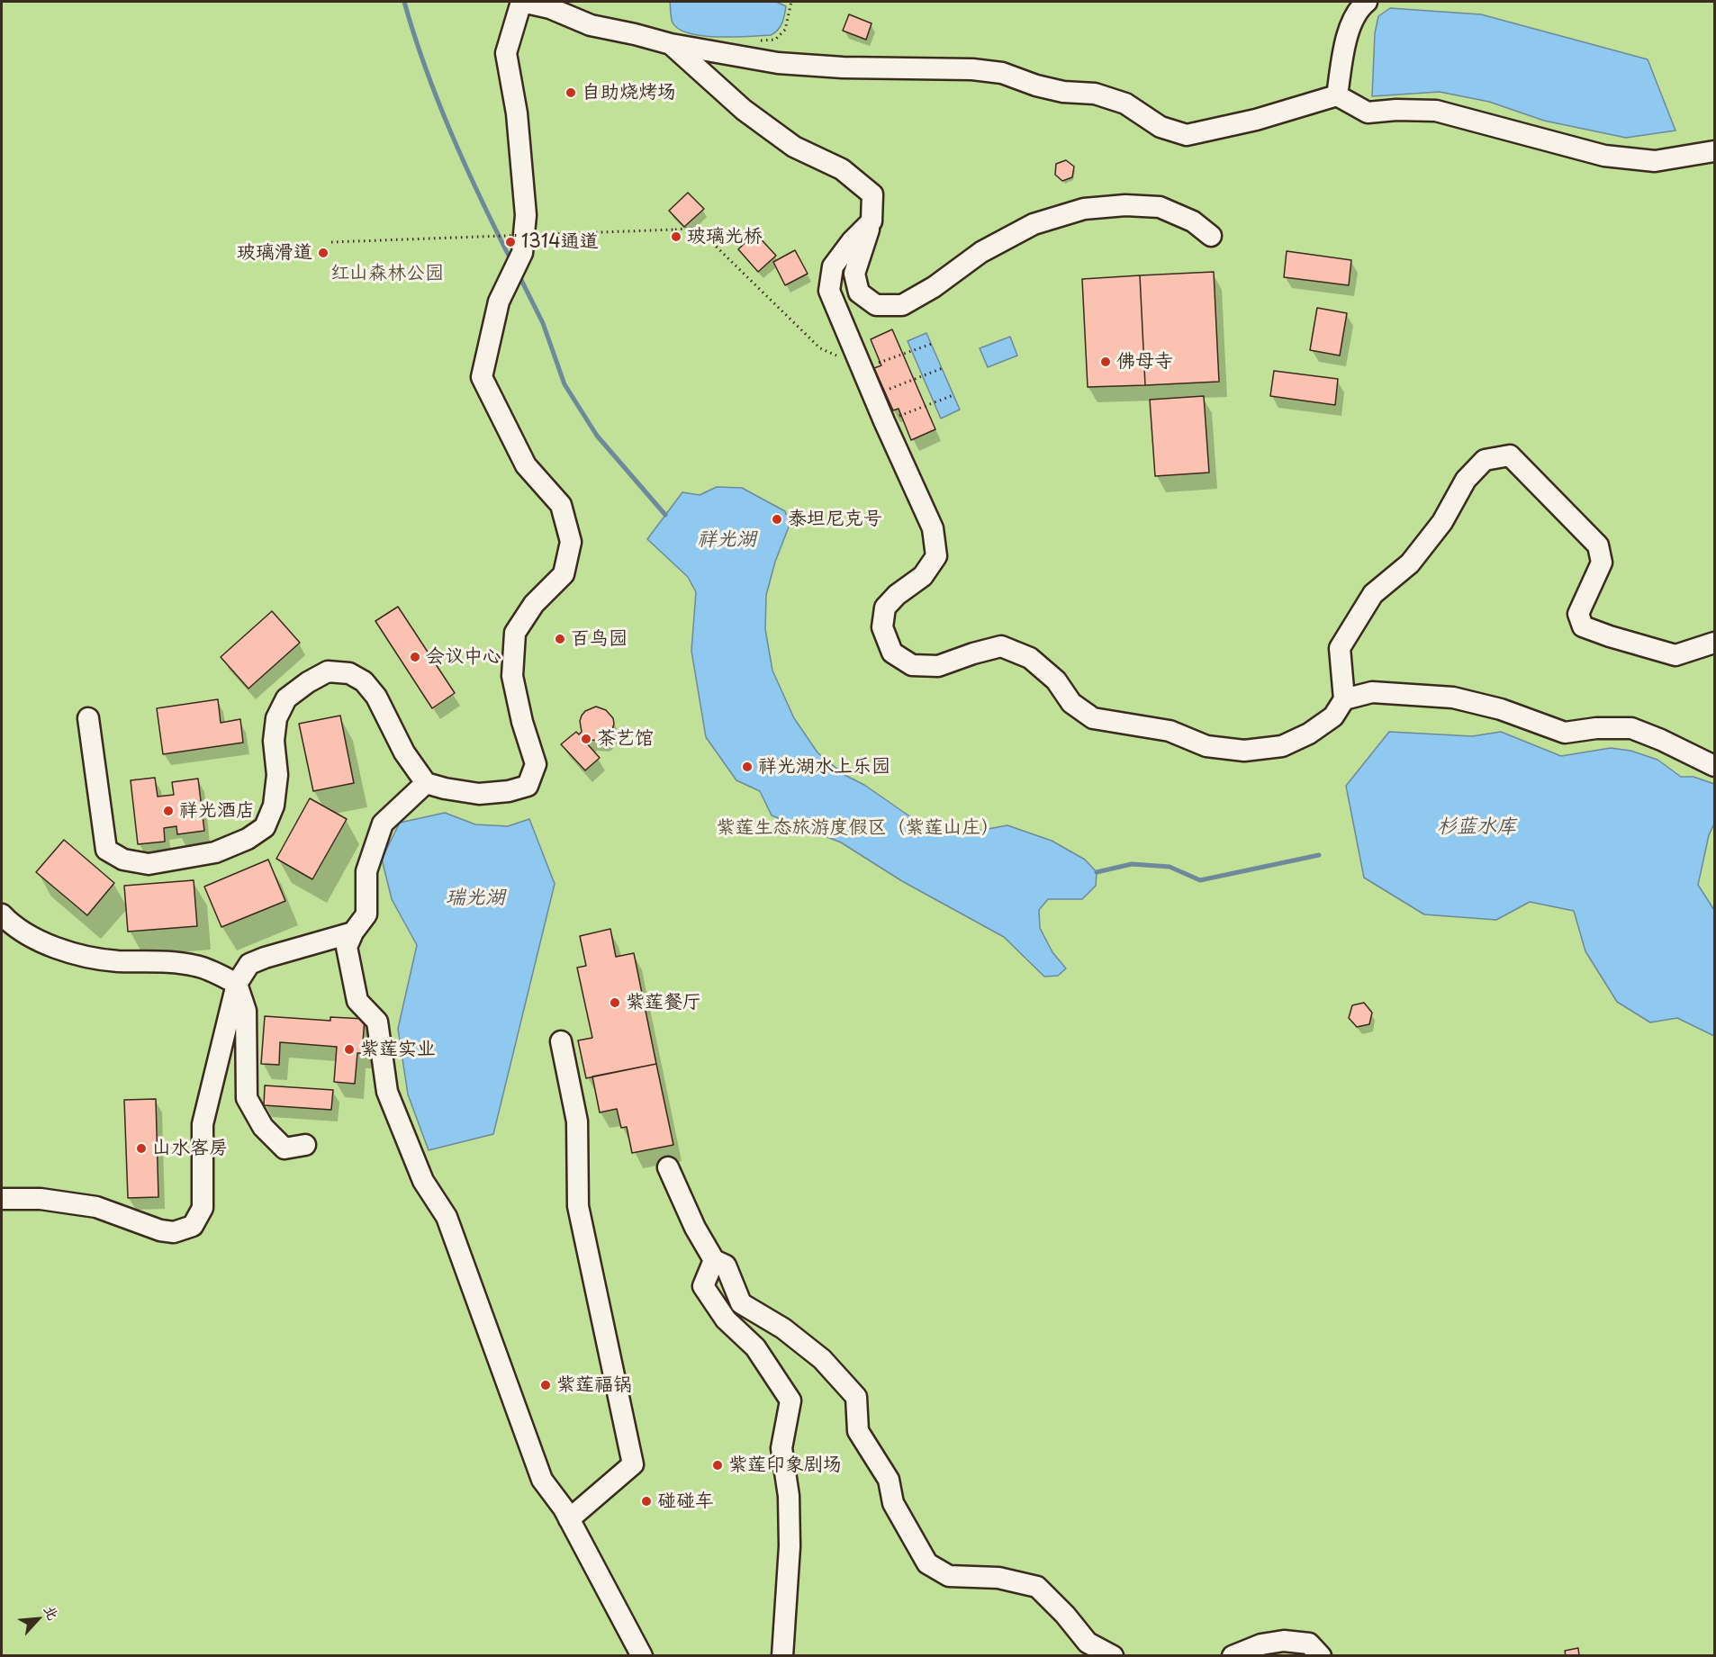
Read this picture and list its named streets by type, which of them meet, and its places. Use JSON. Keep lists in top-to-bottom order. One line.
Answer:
{"water":["祥光湖","杉蓝水库","瑞光湖"],"parks":["红山森林公园","紫莲生态旅游度假区（紫莲山庄）"],"places":["自助烧烤场","玻璃光桥","1314通道","玻璃滑道","佛母寺","泰坦尼克号","百鸟园","会议中心","茶艺馆","祥光湖水上乐园","祥光酒店","紫莲餐厅","紫莲实业","山水客房","紫莲福锅","紫莲印象剧场","碰碰车"],"north":"top right"}
